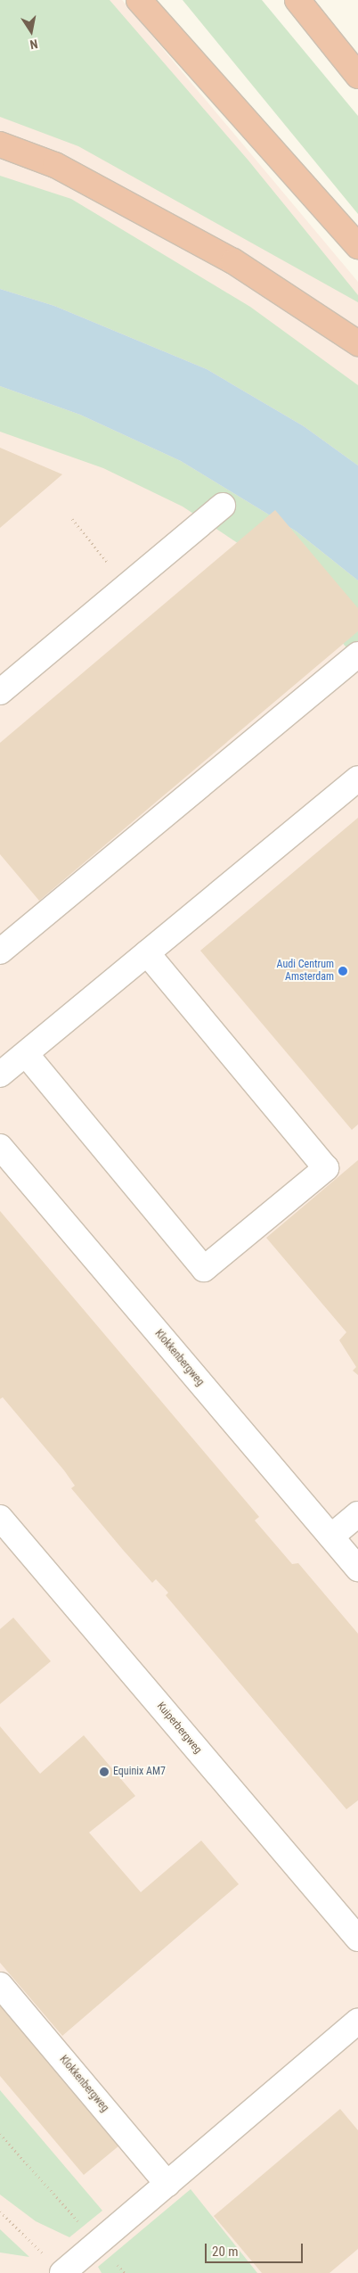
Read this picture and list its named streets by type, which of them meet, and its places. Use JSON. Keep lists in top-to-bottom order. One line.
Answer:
{"streets":{"street":["Klokkenbergweg","Kuiperbergweg"]},"places":["Audi Centrum Amsterdam","Equinix AM7"],"scale_bar":"20 m","north":"bottom"}
